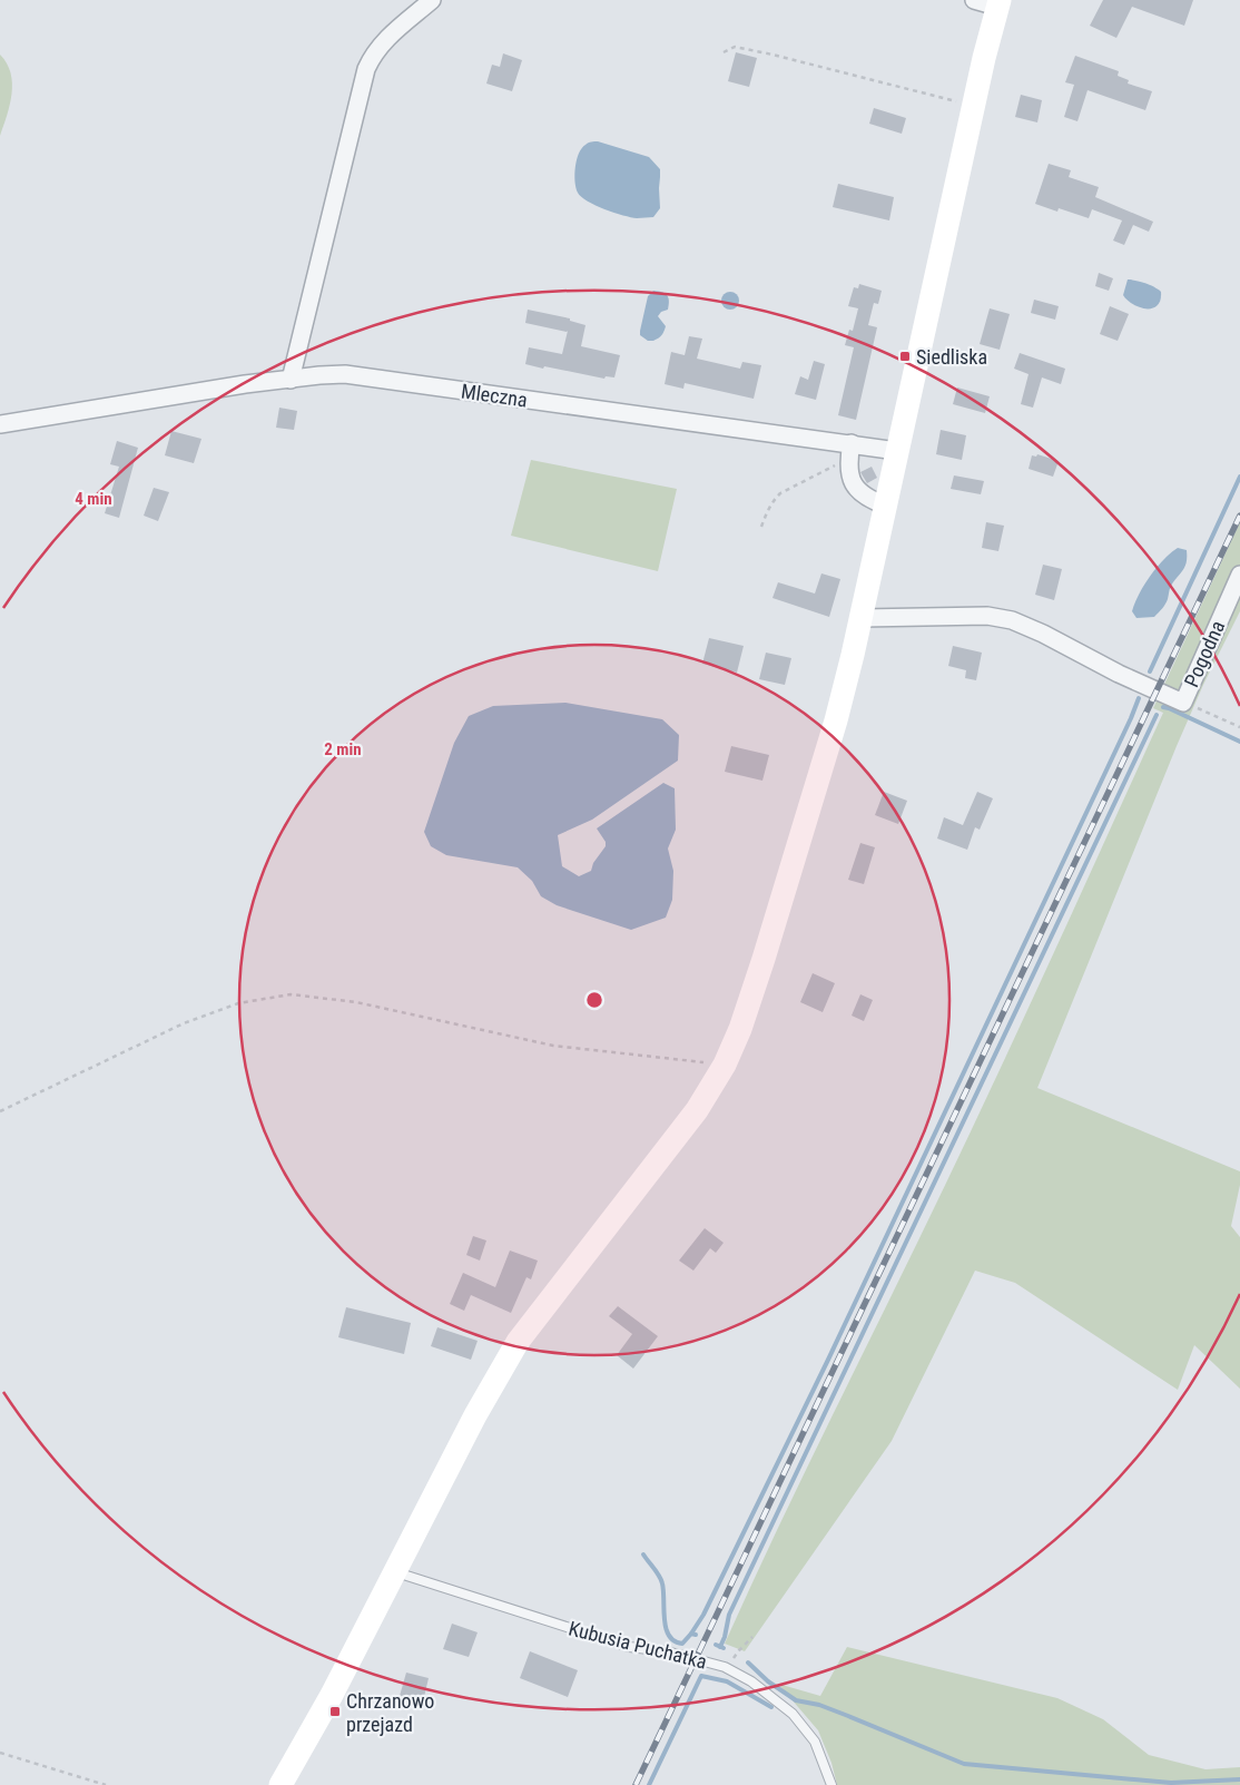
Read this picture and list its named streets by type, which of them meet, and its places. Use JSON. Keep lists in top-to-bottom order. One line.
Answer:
{"streets":{"street":["Mleczna","Pogodna"],"lane":["Kubusia Puchatka"]},"places":{"transit":["Siedliska","Chrzanowo przejazd"]},"rings":["4 min","2 min"]}
